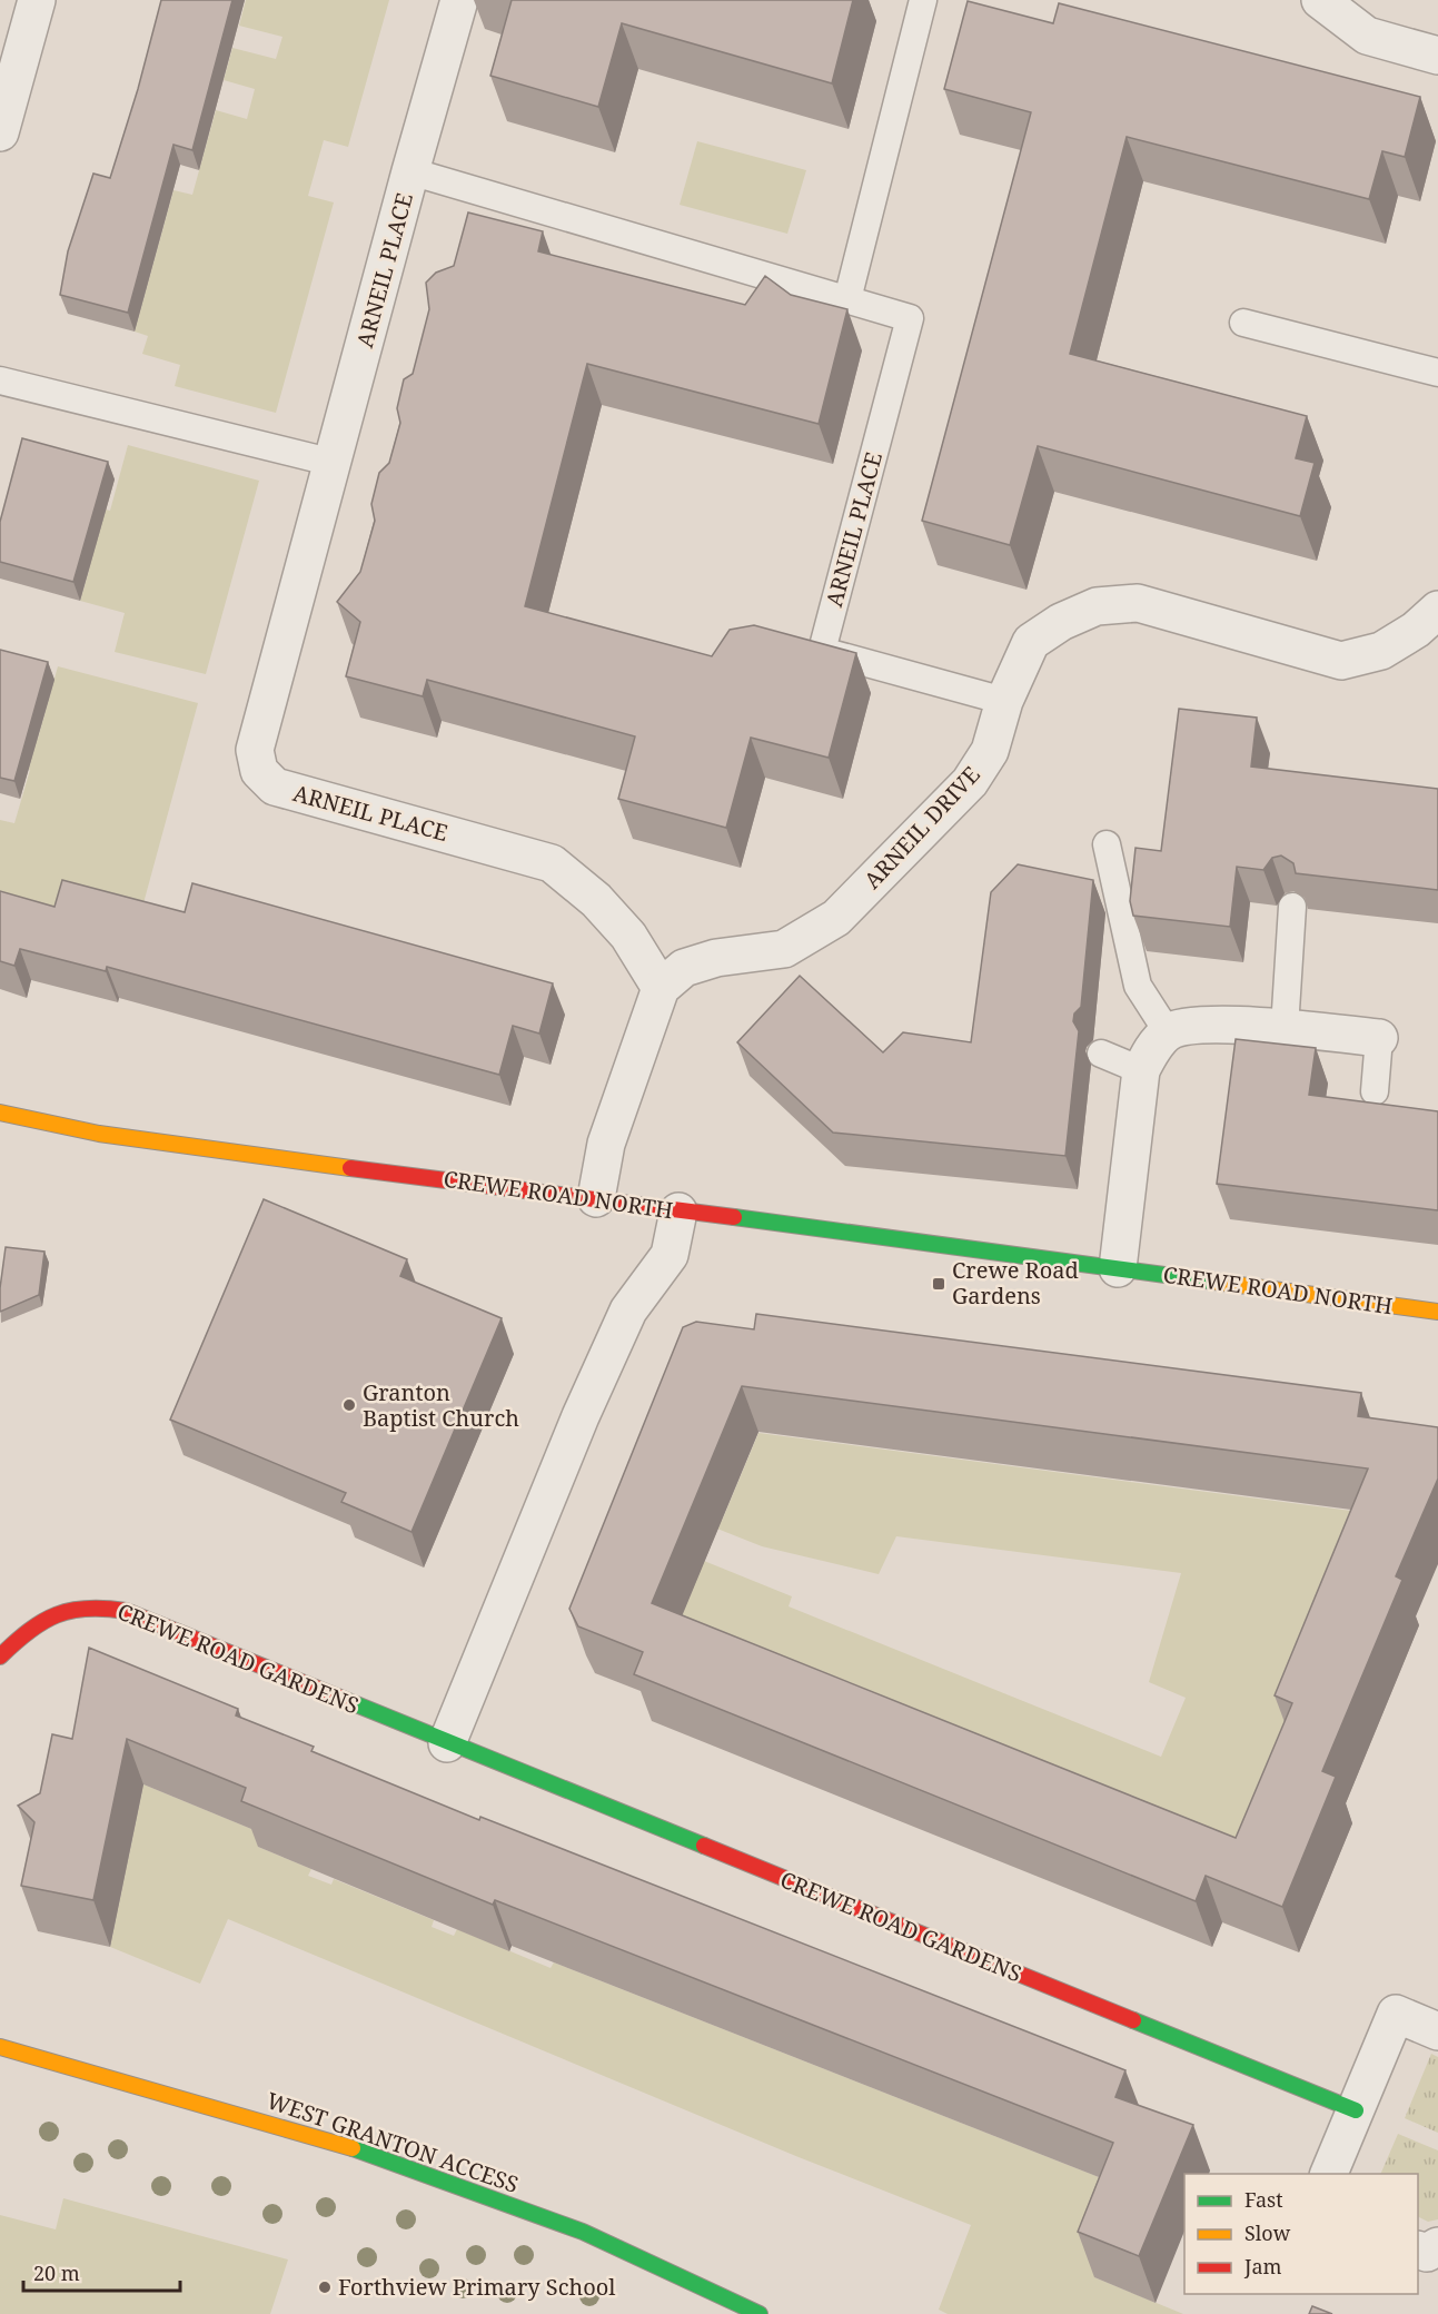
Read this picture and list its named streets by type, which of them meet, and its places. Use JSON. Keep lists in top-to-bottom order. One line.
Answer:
{"streets":{"street":["ARNEIL PLACE","ARNEIL DRIVE","CREWE ROAD NORTH","CREWE ROAD GARDENS","WEST GRANTON ACCESS"]},"crossings":[["ARNEIL PLACE","ARNEIL DRIVE"]],"places":{"transit":["Crewe Road Gardens"],"other":["Granton Baptist Church","Forthview Primary School"]},"legend":["Fast","Slow","Jam"],"scale_bar":"20 m"}
